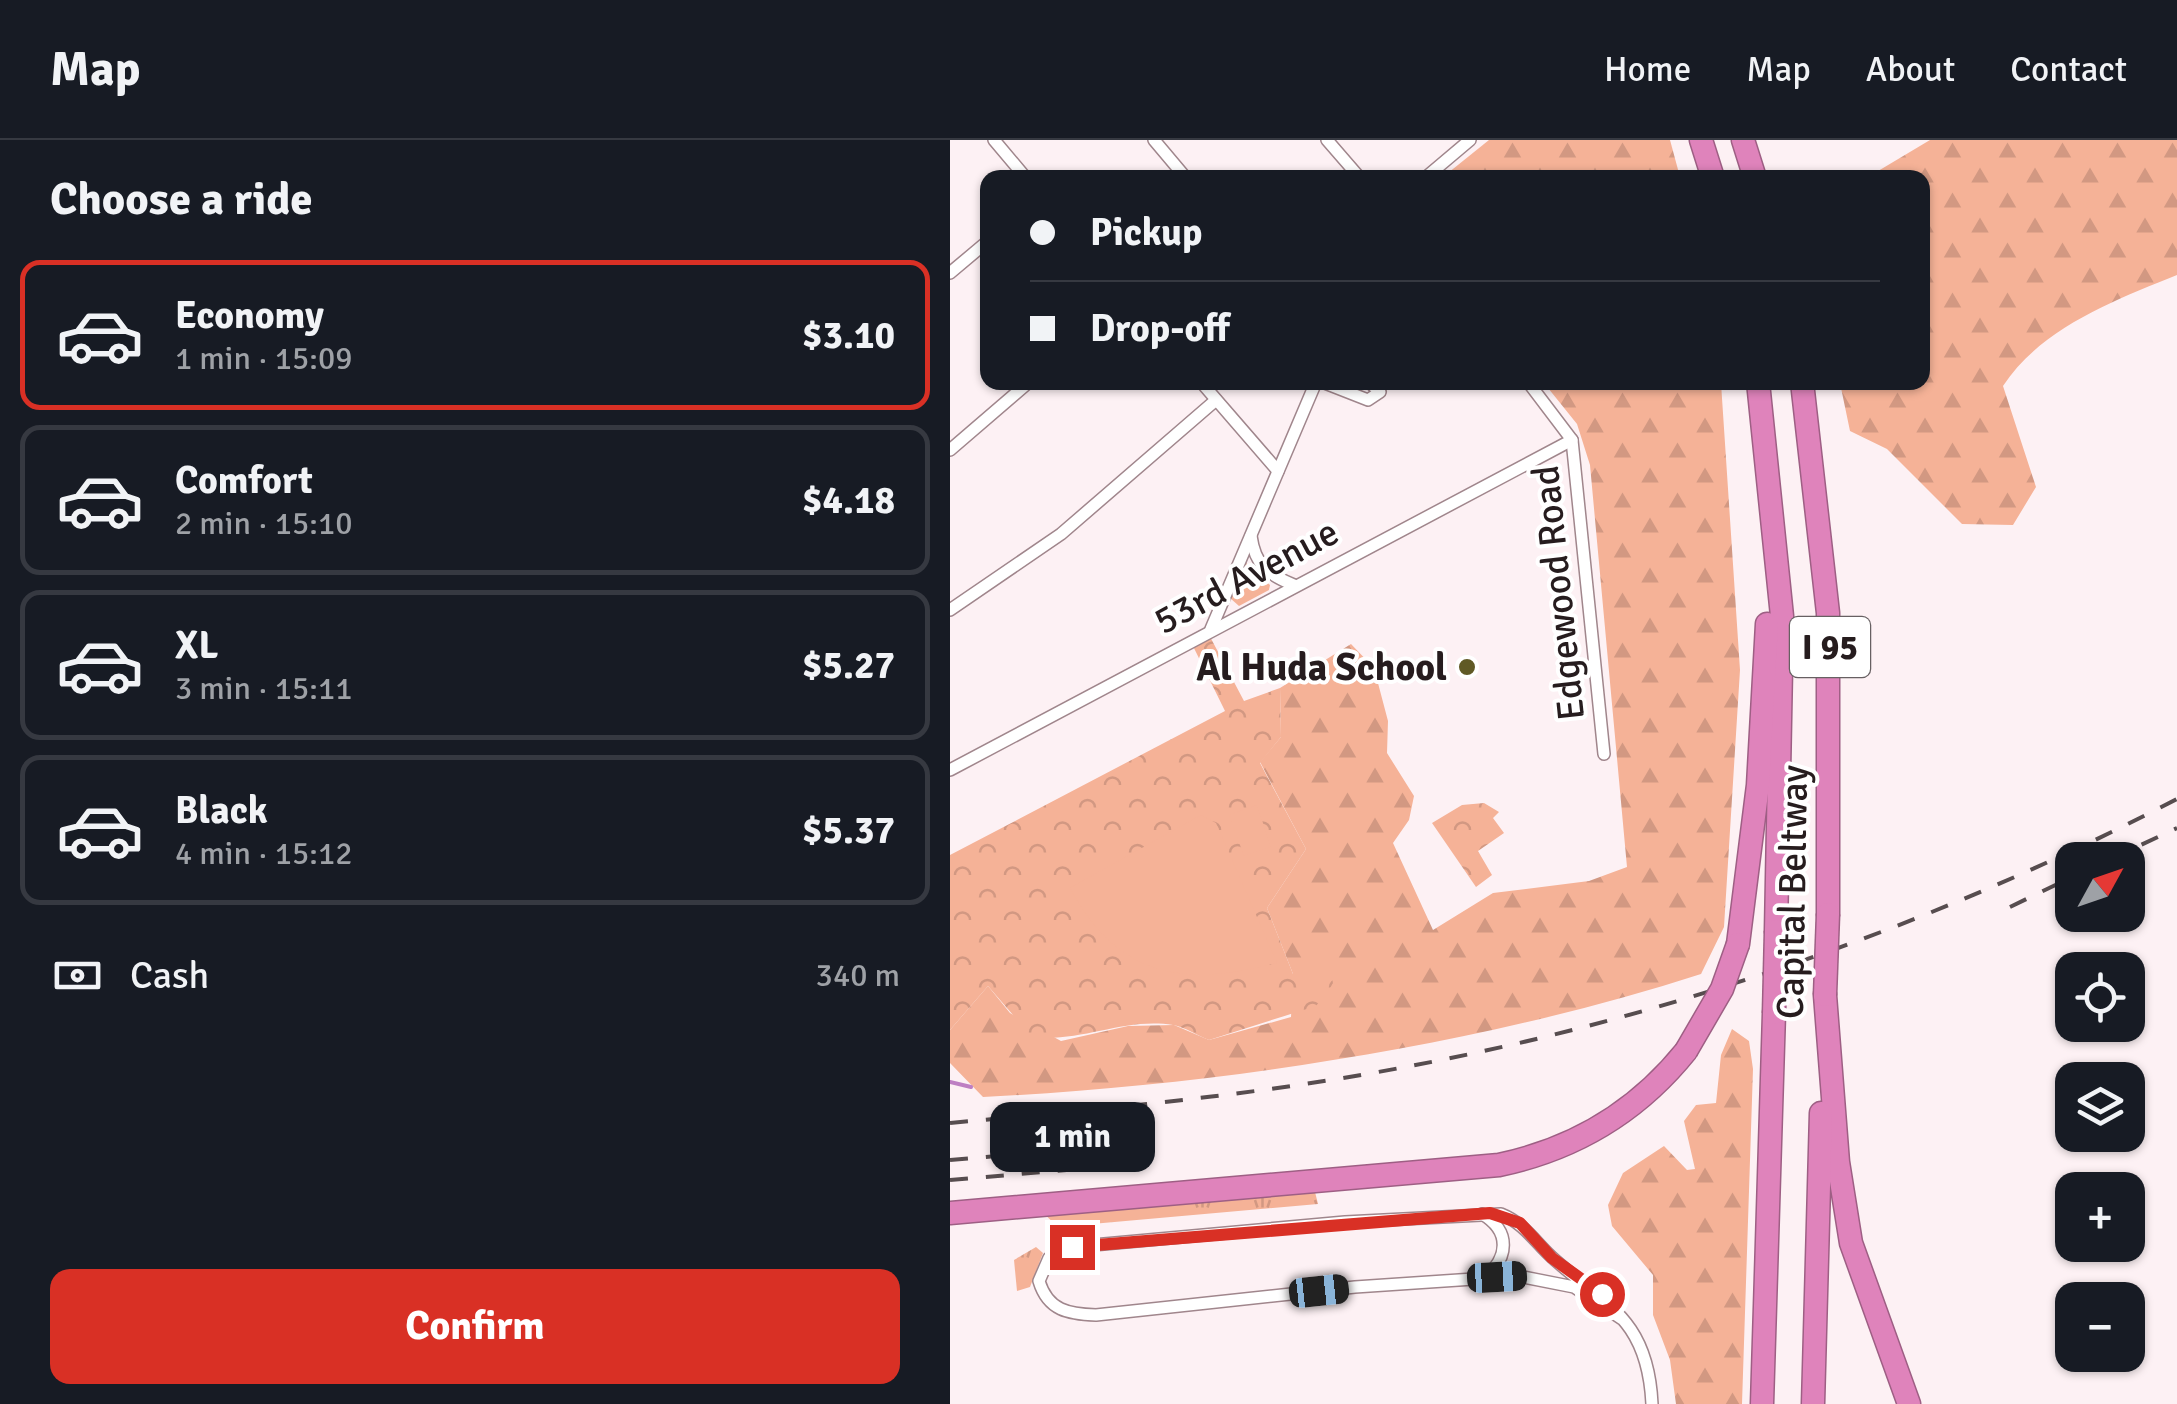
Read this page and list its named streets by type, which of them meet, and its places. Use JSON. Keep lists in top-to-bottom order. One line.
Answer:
{"streets":{"highway":["I 95","Capital Beltway"],"street":["53rd Avenue","Edgewood Road"]},"crossings":[["53rd Avenue","Edgewood Road"]],"places":["Al Huda School"],"north":"top right","page":{"header":"Map","nav":["Home","Map","About","Contact"],"heading":"Choose a ride","banner":["Pickup","Drop-off"],"list":[{"name":"Economy","note":"1 min · 15:09","value":"$3.10"},{"name":"Comfort","note":"2 min · 15:10","value":"$4.18"},{"name":"XL","note":"3 min · 15:11","value":"$5.27"},{"name":"Black","note":"4 min · 15:12","value":"$5.37"}],"map_buttons":["+","−"],"pay":["Cash","340 m"],"bubble":"1 min","buttons":"Confirm"}}
